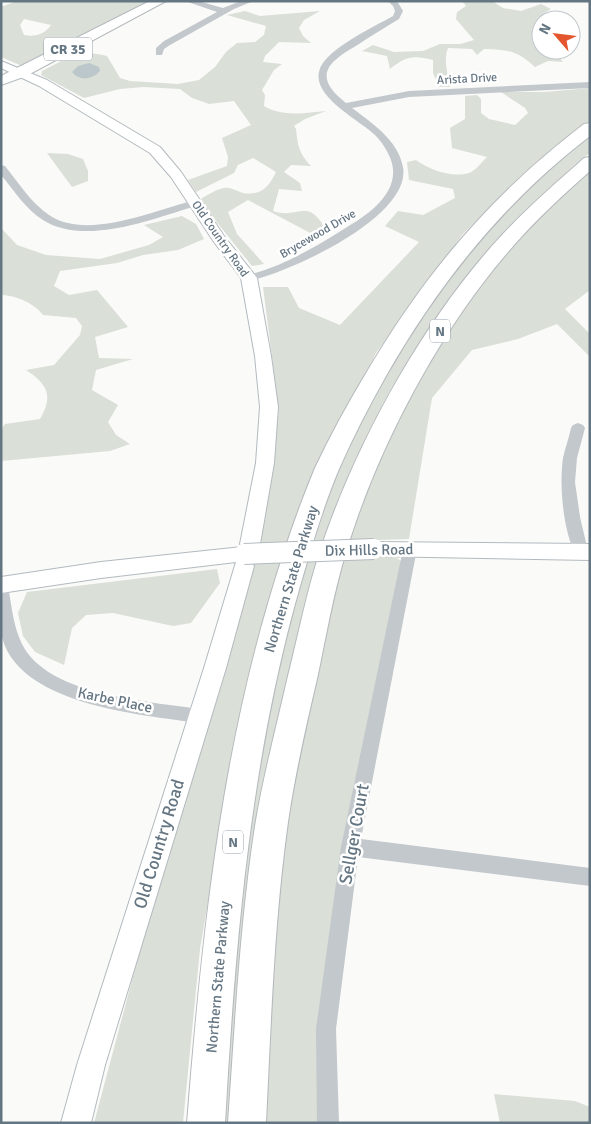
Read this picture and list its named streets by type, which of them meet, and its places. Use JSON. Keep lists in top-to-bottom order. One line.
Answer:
{"streets":{"highway":["N","Northern State Parkway"],"main road":["CR 35","Old Country Road","Dix Hills Road"],"street":["Arista Drive","Brycewood Drive","Karbe Place","Sellger Court"]},"crossings":[["CR 35","Old Country Road"],["Arista Drive","Brycewood Drive"],["Brycewood Drive","Old Country Road"],["Old Country Road","Karbe Place"],["Dix Hills Road","Sellger Court"]],"north":"top left"}
